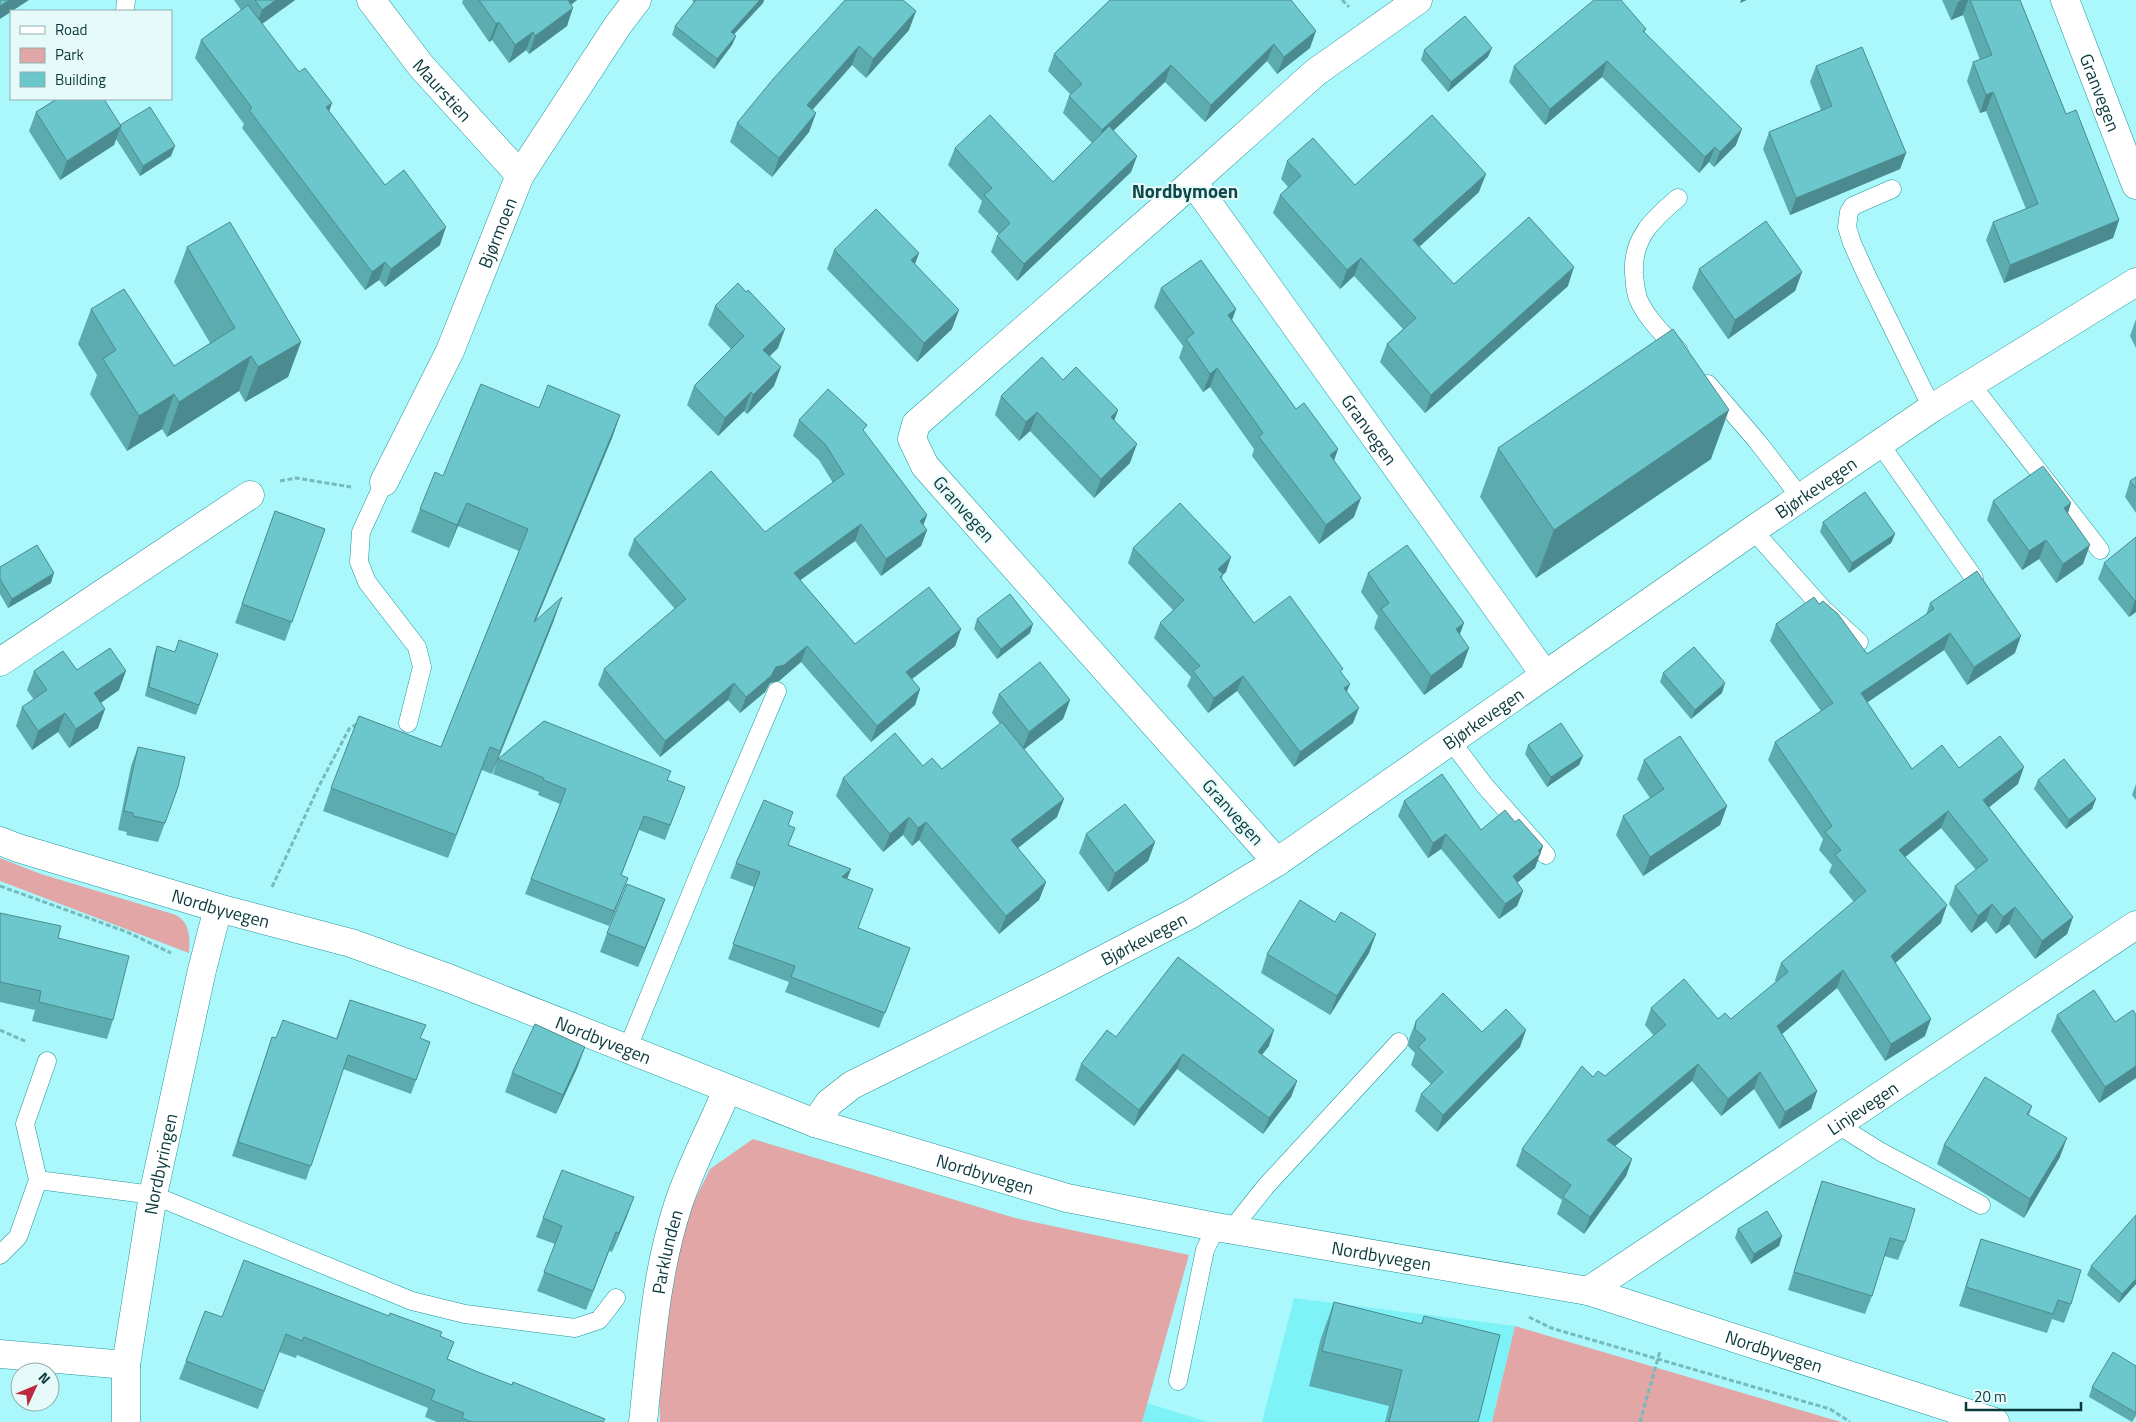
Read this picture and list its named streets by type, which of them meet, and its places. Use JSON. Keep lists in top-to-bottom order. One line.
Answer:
{"streets":{"street":["Maurstien","Granvegen","Bjørmoen","Bjørkevegen","Nordbyvegen","Linjevegen","Nordbyringen","Parklunden"]},"crossings":[["Maurstien","Bjørmoen"],["Granvegen","Bjørkevegen"],["Bjørkevegen","Nordbyvegen"],["Nordbyvegen","Linjevegen"],["Nordbyvegen","Nordbyringen"],["Nordbyvegen","Parklunden"]],"districts":["Nordbymoen"],"legend":["Road","Park","Building"],"scale_bar":"20 m","north":"top right"}
